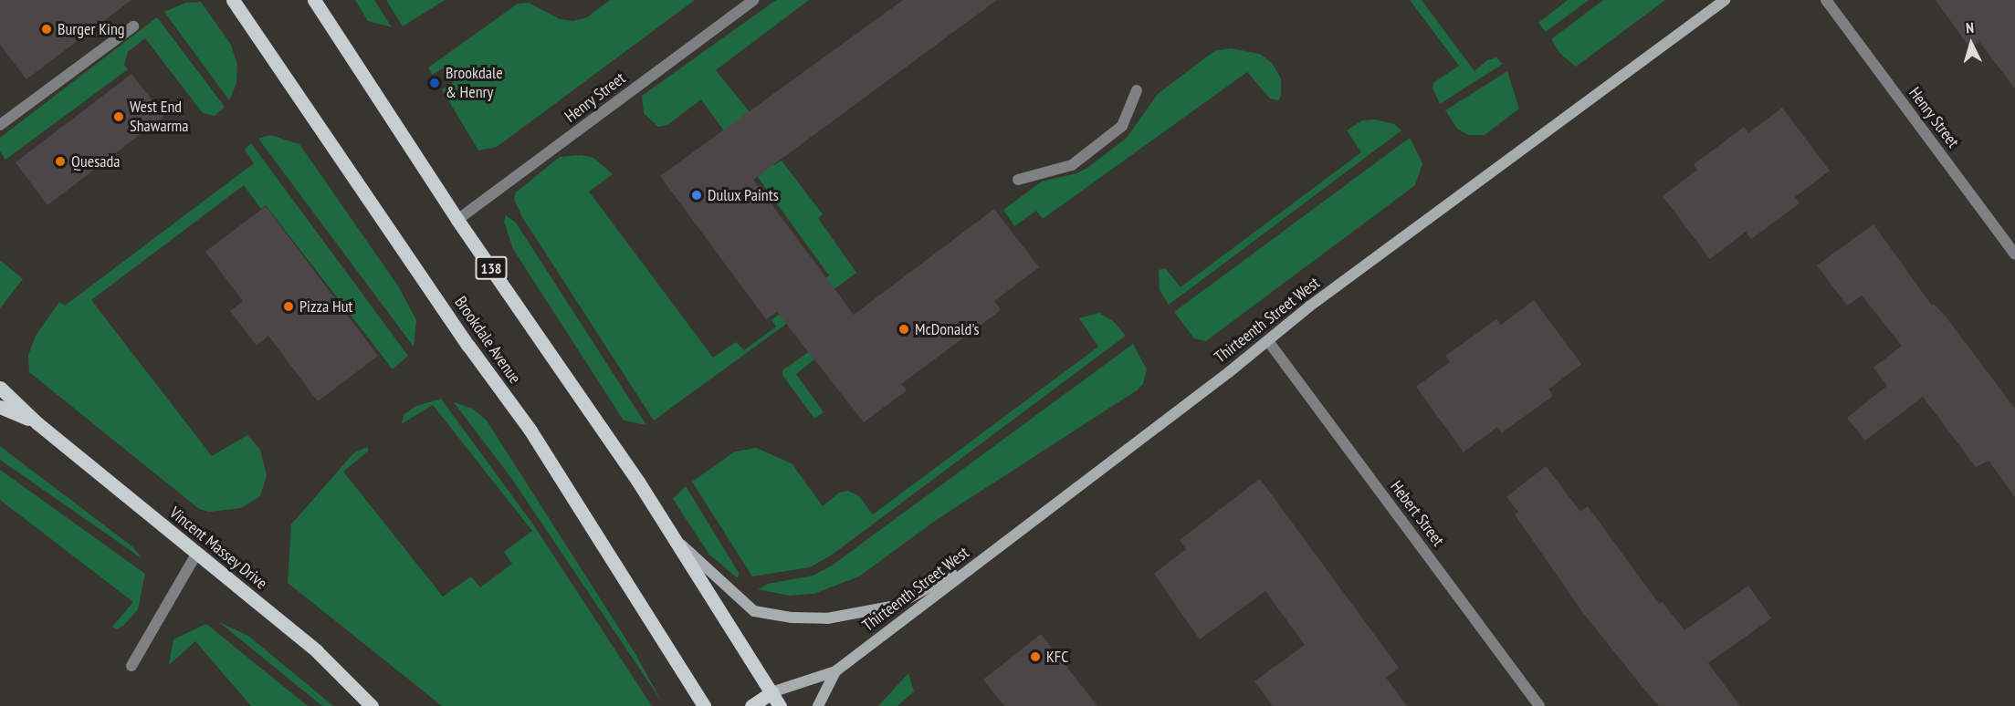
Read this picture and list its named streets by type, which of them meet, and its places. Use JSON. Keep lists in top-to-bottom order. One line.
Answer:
{"streets":{"main road":["138","Brookdale Avenue","Vincent Massey Drive"],"street":["Henry Street","Thirteenth Street West","Hebert Street"]},"crossings":[["Henry Street","138"],["138","Thirteenth Street West"],["Thirteenth Street West","Hebert Street"]],"places":["Burger King","Brookdale & Henry","West End Shawarma","Quesada","Dulux Paints","Pizza Hut","McDonald's","KFC"],"north":"top"}
